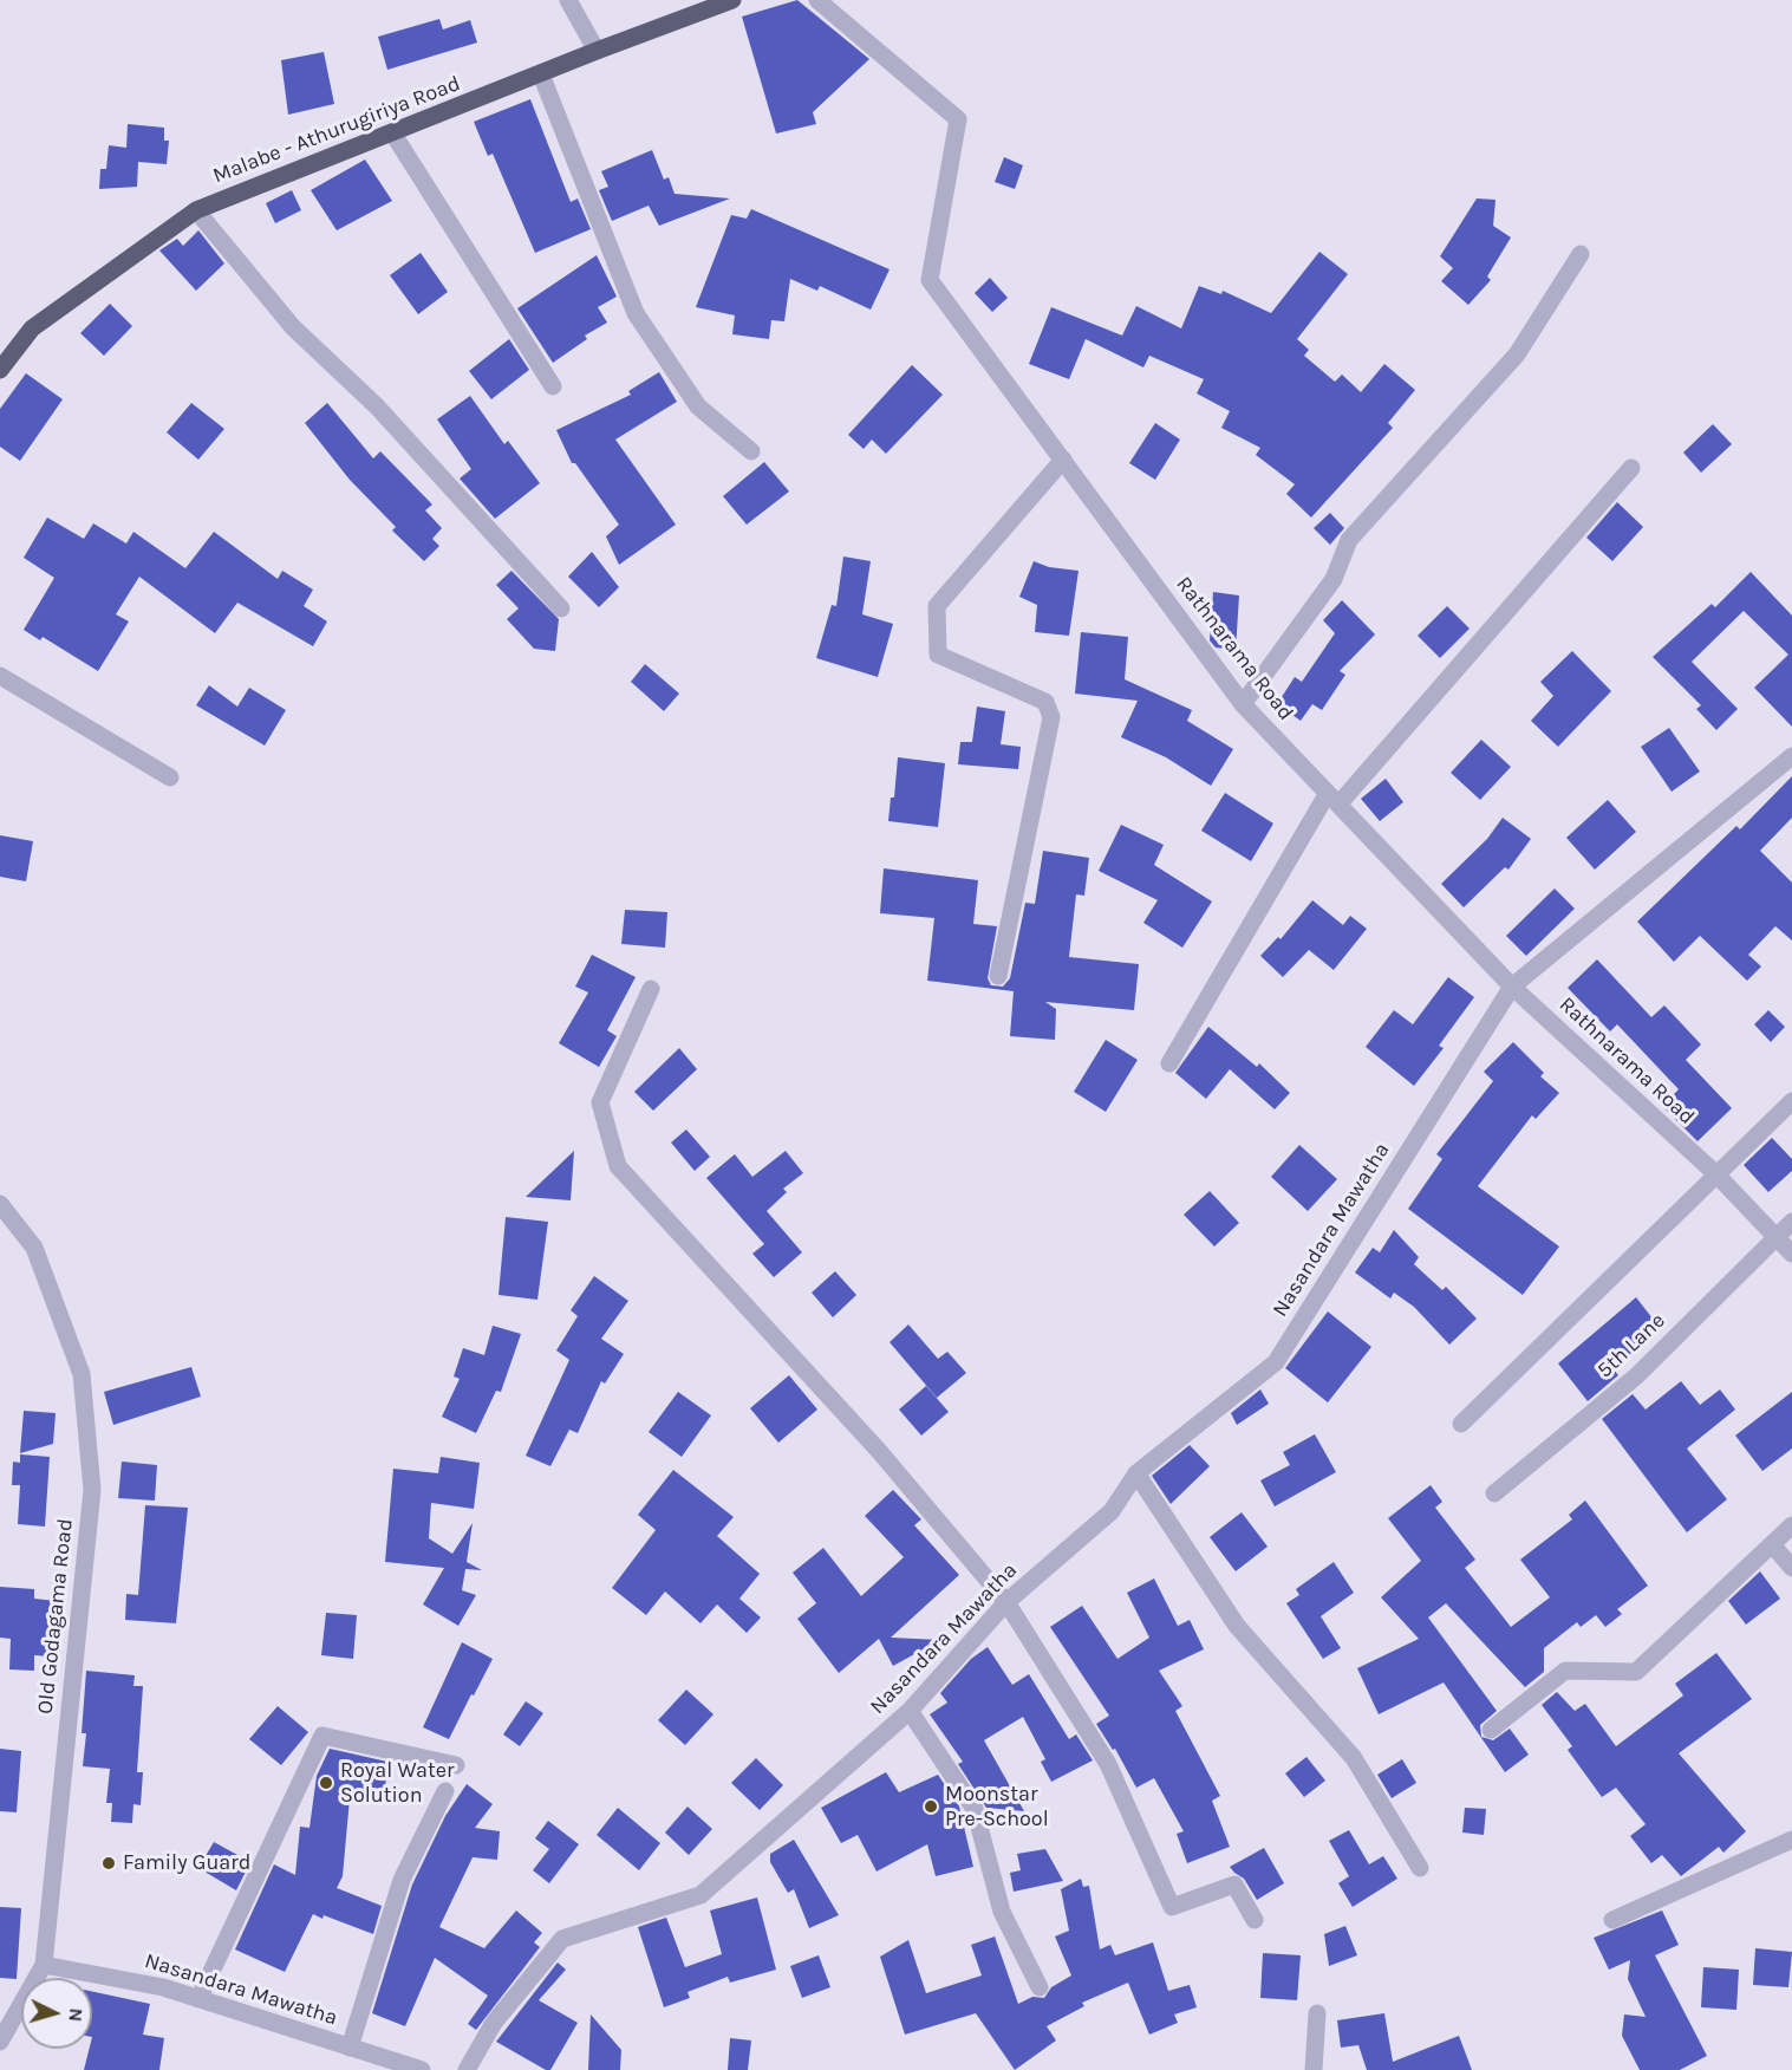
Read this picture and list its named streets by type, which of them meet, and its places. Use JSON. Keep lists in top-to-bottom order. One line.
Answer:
{"streets":{"main road":["Malabe - Athurugiriya Road"],"street":["Rathnarama Road","Nasandara Mawatha","5th Lane","Old Godagama Road"]},"crossings":[["Rathnarama Road","Nasandara Mawatha"],["Rathnarama Road","5th Lane"],["Nasandara Mawatha","Old Godagama Road"]],"places":["Royal Water Solution","Moonstar Pre-School","Family Guard"],"north":"right"}
